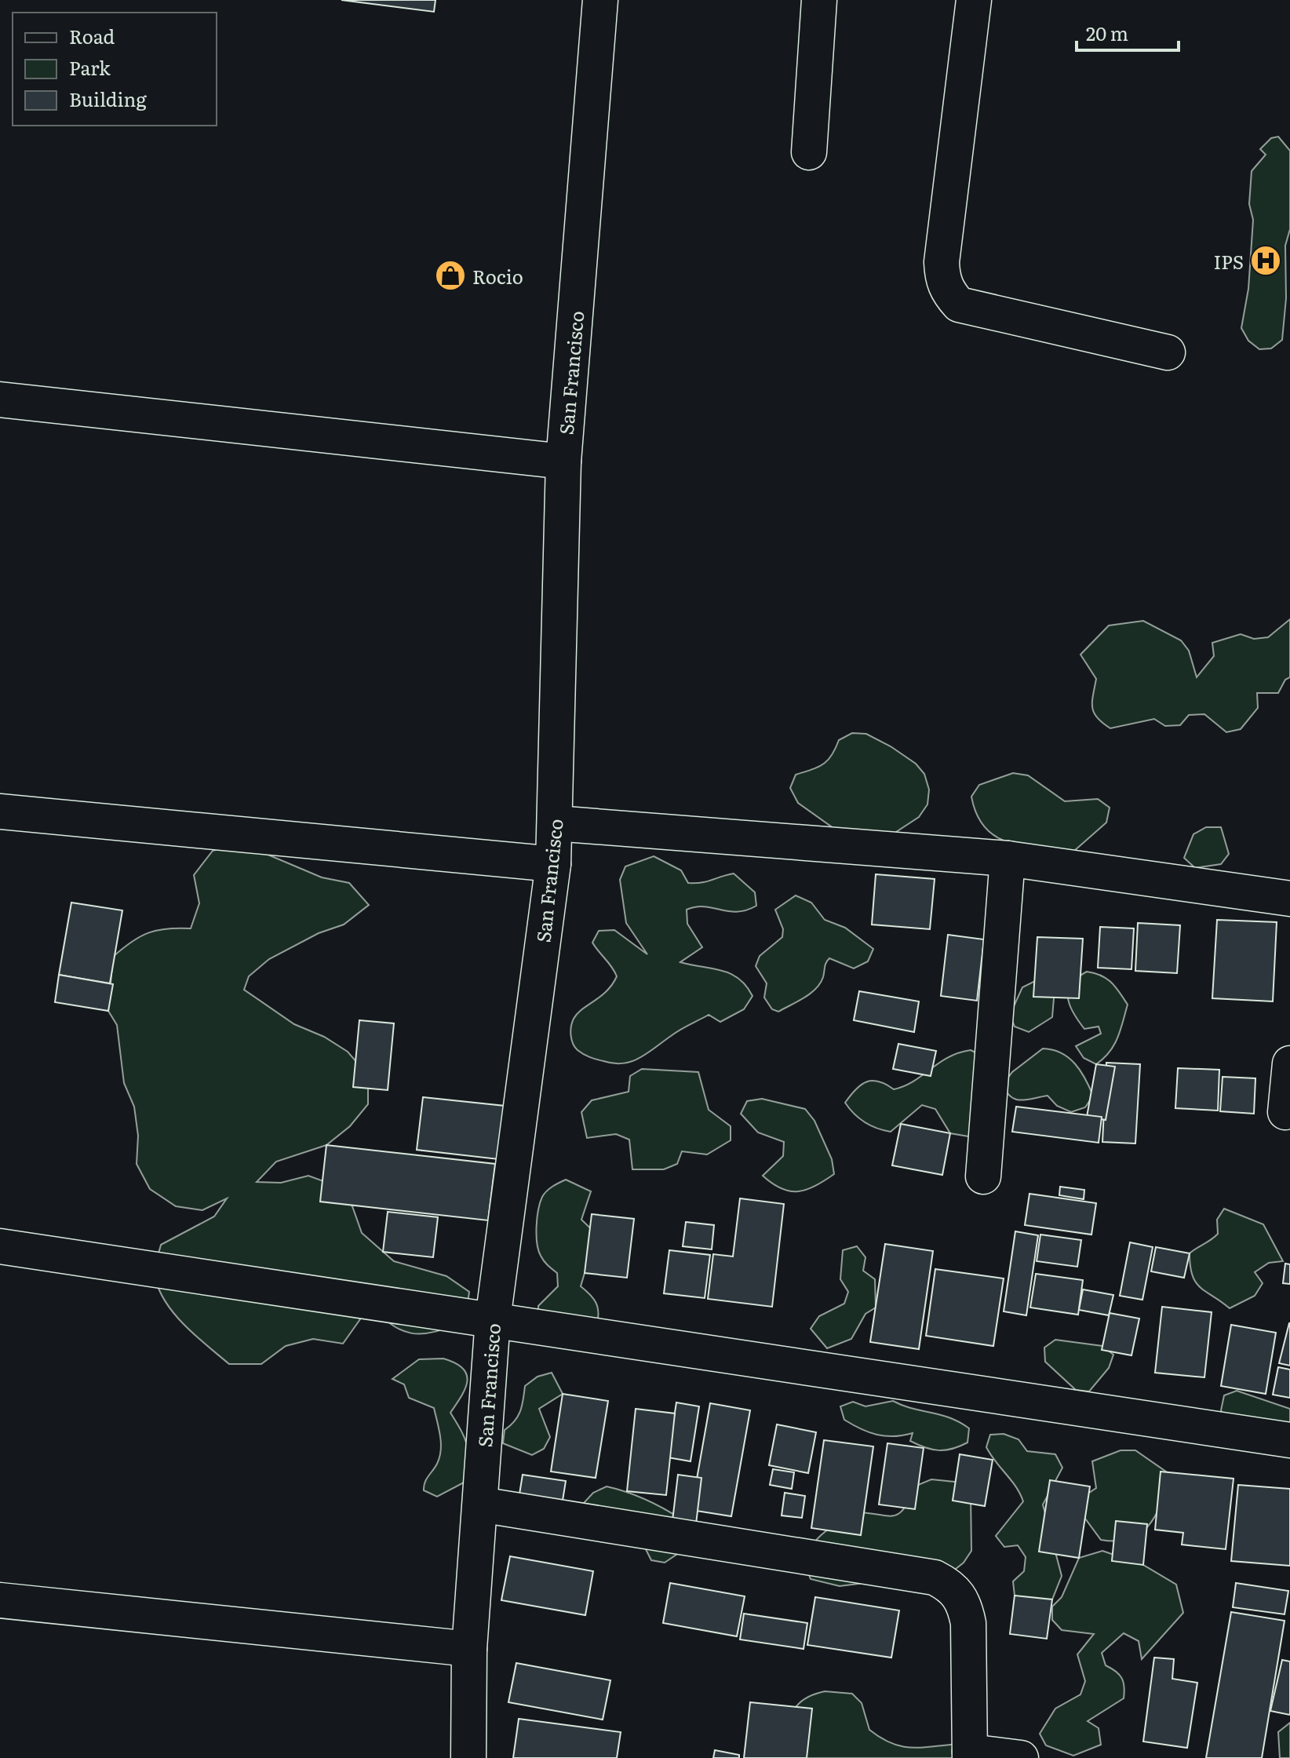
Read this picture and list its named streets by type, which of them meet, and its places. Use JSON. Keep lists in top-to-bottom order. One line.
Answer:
{"streets":{"street":["San Francisco"]},"places":{"hospital":["IPS"],"shop":["Rocio"]},"legend":["Road","Park","Building"],"scale_bar":"20 m"}
